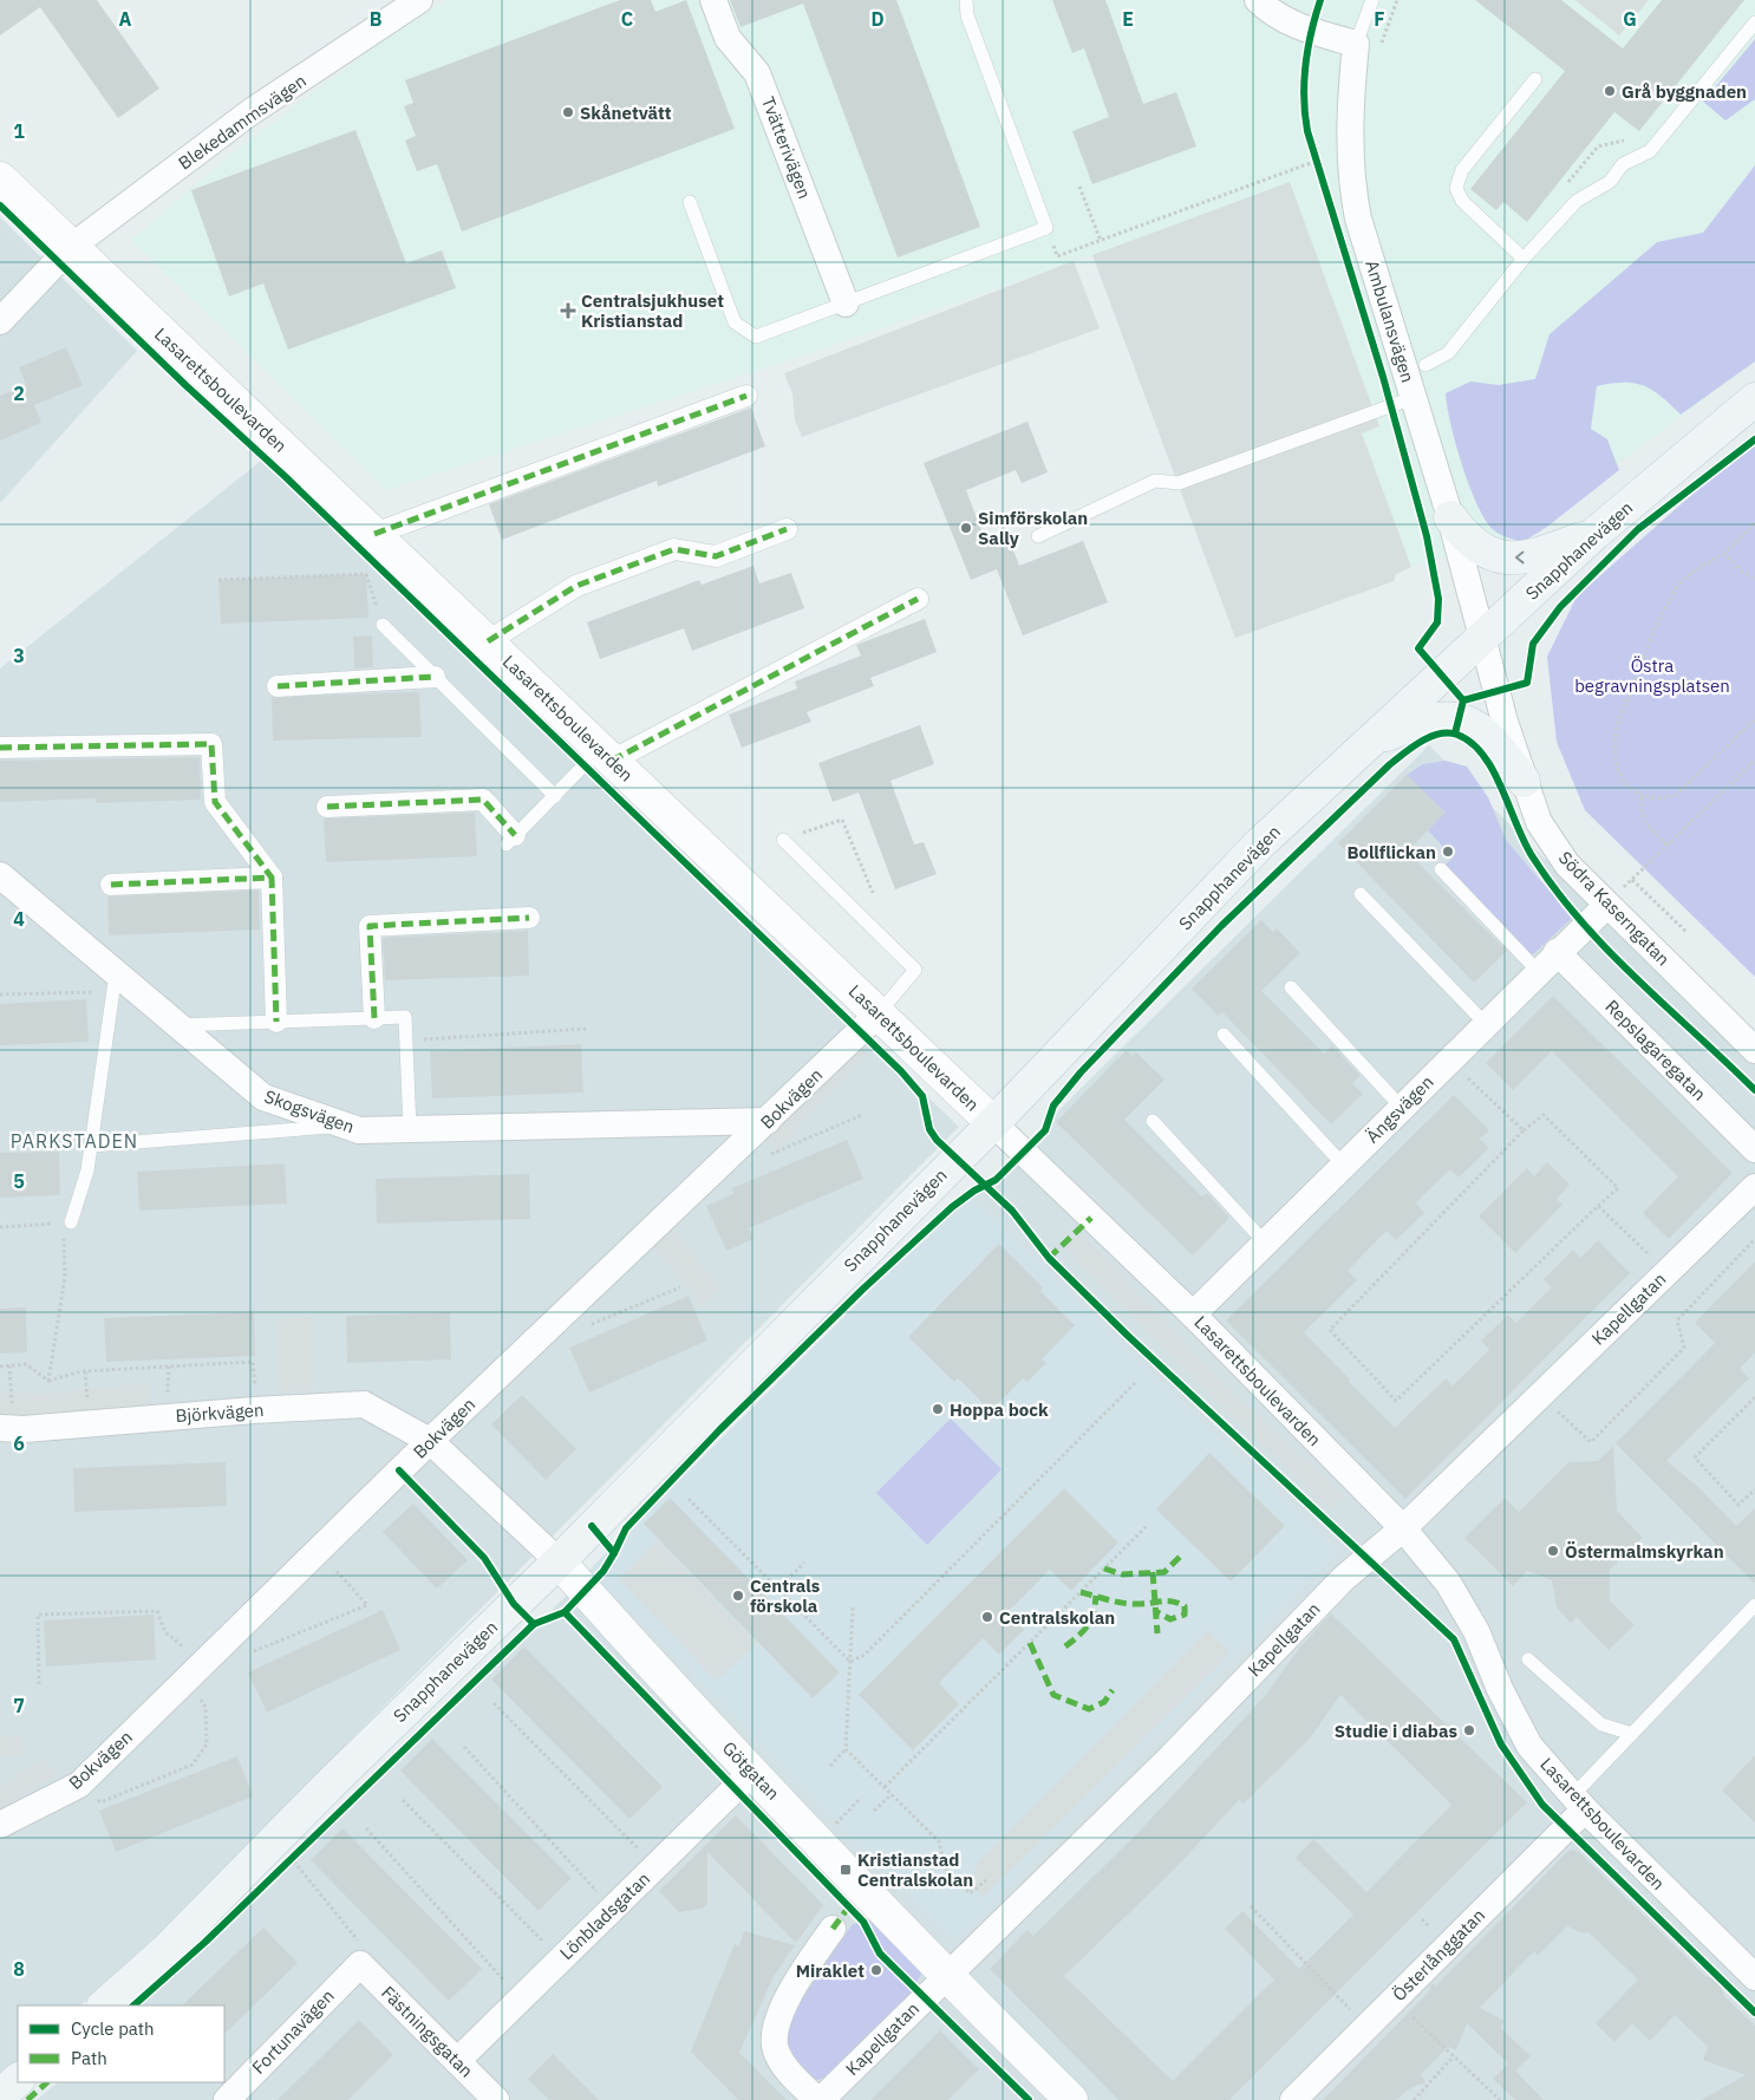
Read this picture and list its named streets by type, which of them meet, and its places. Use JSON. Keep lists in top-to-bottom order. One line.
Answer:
{"streets":{"main road":["Snapphanevägen"],"street":["Blekedammsvägen","Tvätterivägen","Ambulansvägen","Lasarettsboulevarden","Södra Kaserngatan","Repslagaregatan","Bokvägen","Ängsvägen","Skogsvägen","Kapellgatan","Björkvägen","Götgatan","Lönbladsgatan","Österlånggatan","Fortunavägen","Fästningsgatan"]},"crossings":[["Blekedammsvägen","Lasarettsboulevarden"],["Ambulansvägen","Snapphanevägen"],["Ambulansvägen","Södra Kaserngatan"],["Lasarettsboulevarden","Snapphanevägen"],["Lasarettsboulevarden","Bokvägen"],["Lasarettsboulevarden","Ängsvägen"],["Lasarettsboulevarden","Kapellgatan"],["Lasarettsboulevarden","Österlånggatan"],["Snapphanevägen","Södra Kaserngatan"],["Snapphanevägen","Götgatan"],["Södra Kaserngatan","Ängsvägen"],["Repslagaregatan","Ängsvägen"],["Bokvägen","Skogsvägen"],["Bokvägen","Björkvägen"],["Bokvägen","Götgatan"],["Kapellgatan","Götgatan"],["Björkvägen","Götgatan"],["Götgatan","Lönbladsgatan"],["Lönbladsgatan","Fästningsgatan"],["Fortunavägen","Fästningsgatan"]],"districts":["PARKSTADEN"],"parks":["Östra begravningsplatsen"],"places":{"other":["Grå byggnaden","Skånetvätt","Simförskolan Sally","Bollflickan","Hoppa bock","Östermalmskyrkan","Centrals förskola","Centralskolan","Studie i diabas","Miraklet"],"health":["Centralsjukhuset Kristianstad"],"transit":["Kristianstad Centralskolan"]},"legend":["Cycle path","Path"],"grid":{"columns":["A","B","C","D","E","F","G"],"rows":["1","2","3","4","5","6","7","8"]}}
